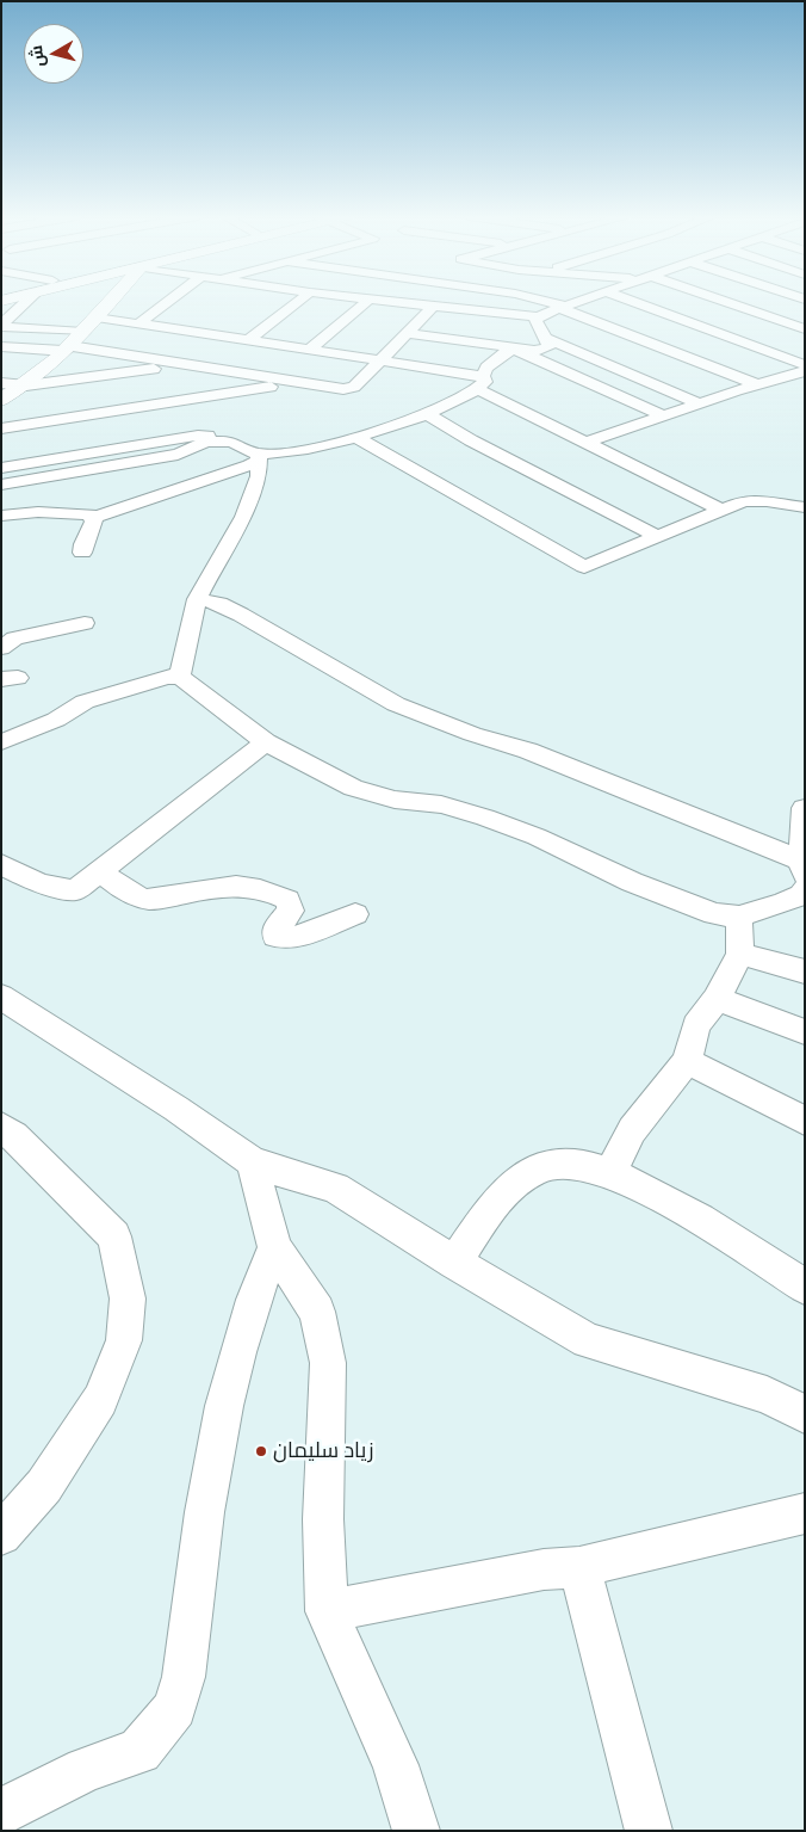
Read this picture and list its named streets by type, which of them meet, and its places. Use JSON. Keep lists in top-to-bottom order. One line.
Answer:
{"places":["زياد سليمان"],"north":"left"}
